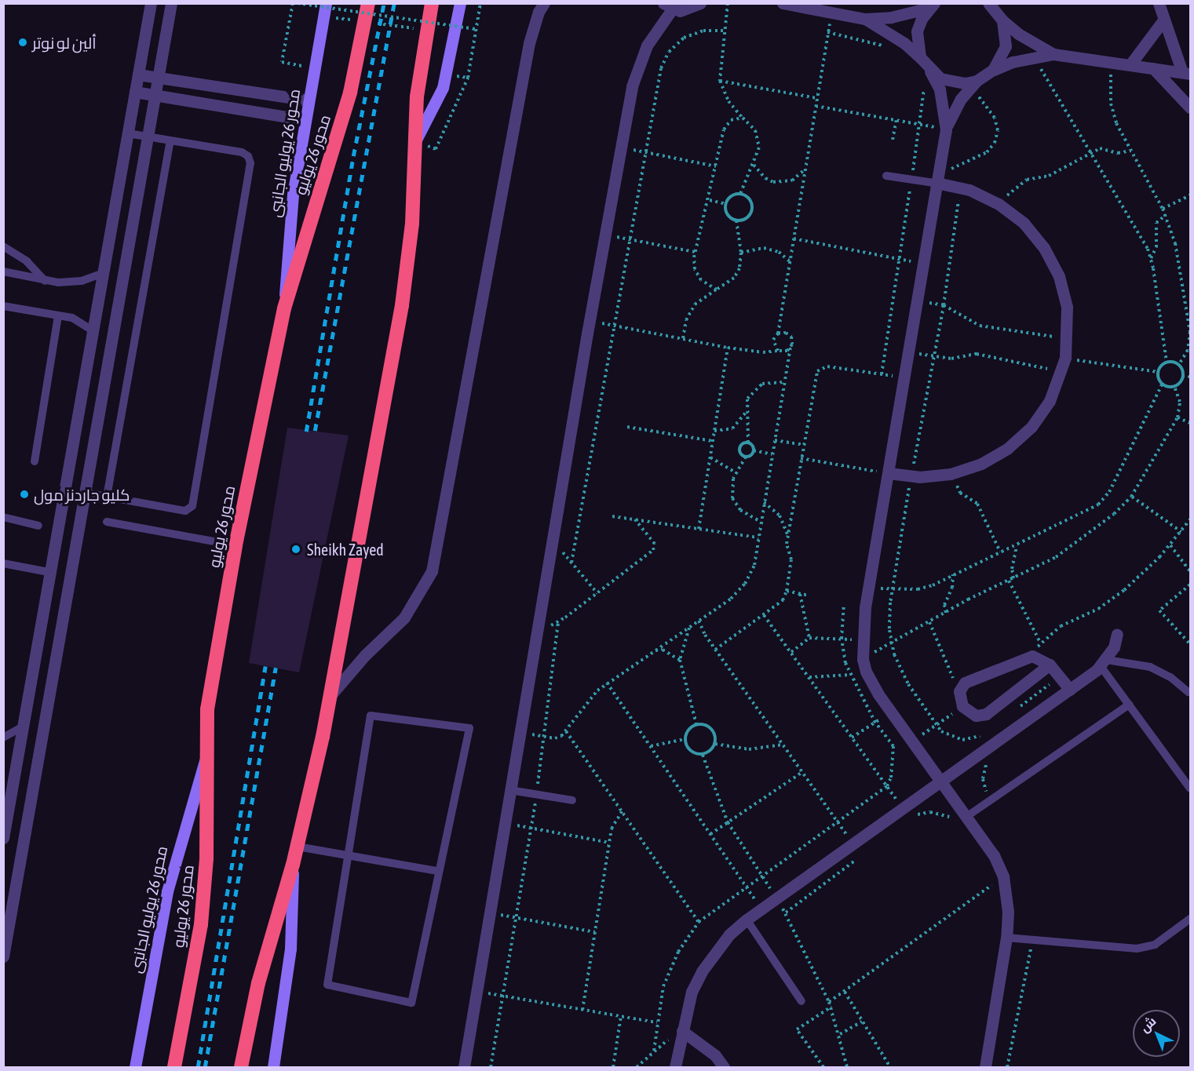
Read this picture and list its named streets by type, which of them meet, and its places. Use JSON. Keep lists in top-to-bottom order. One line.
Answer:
{"streets":{"highway":["محور 26 يوليو"],"main road":["محور 26 يوليو الجانبى"]},"crossings":[["محور 26 يوليو الجانبى","محور 26 يوليو"]],"places":["ألين لو نوتر","كليو جاردنز مول","Sheikh Zayed"],"north":"top left"}
